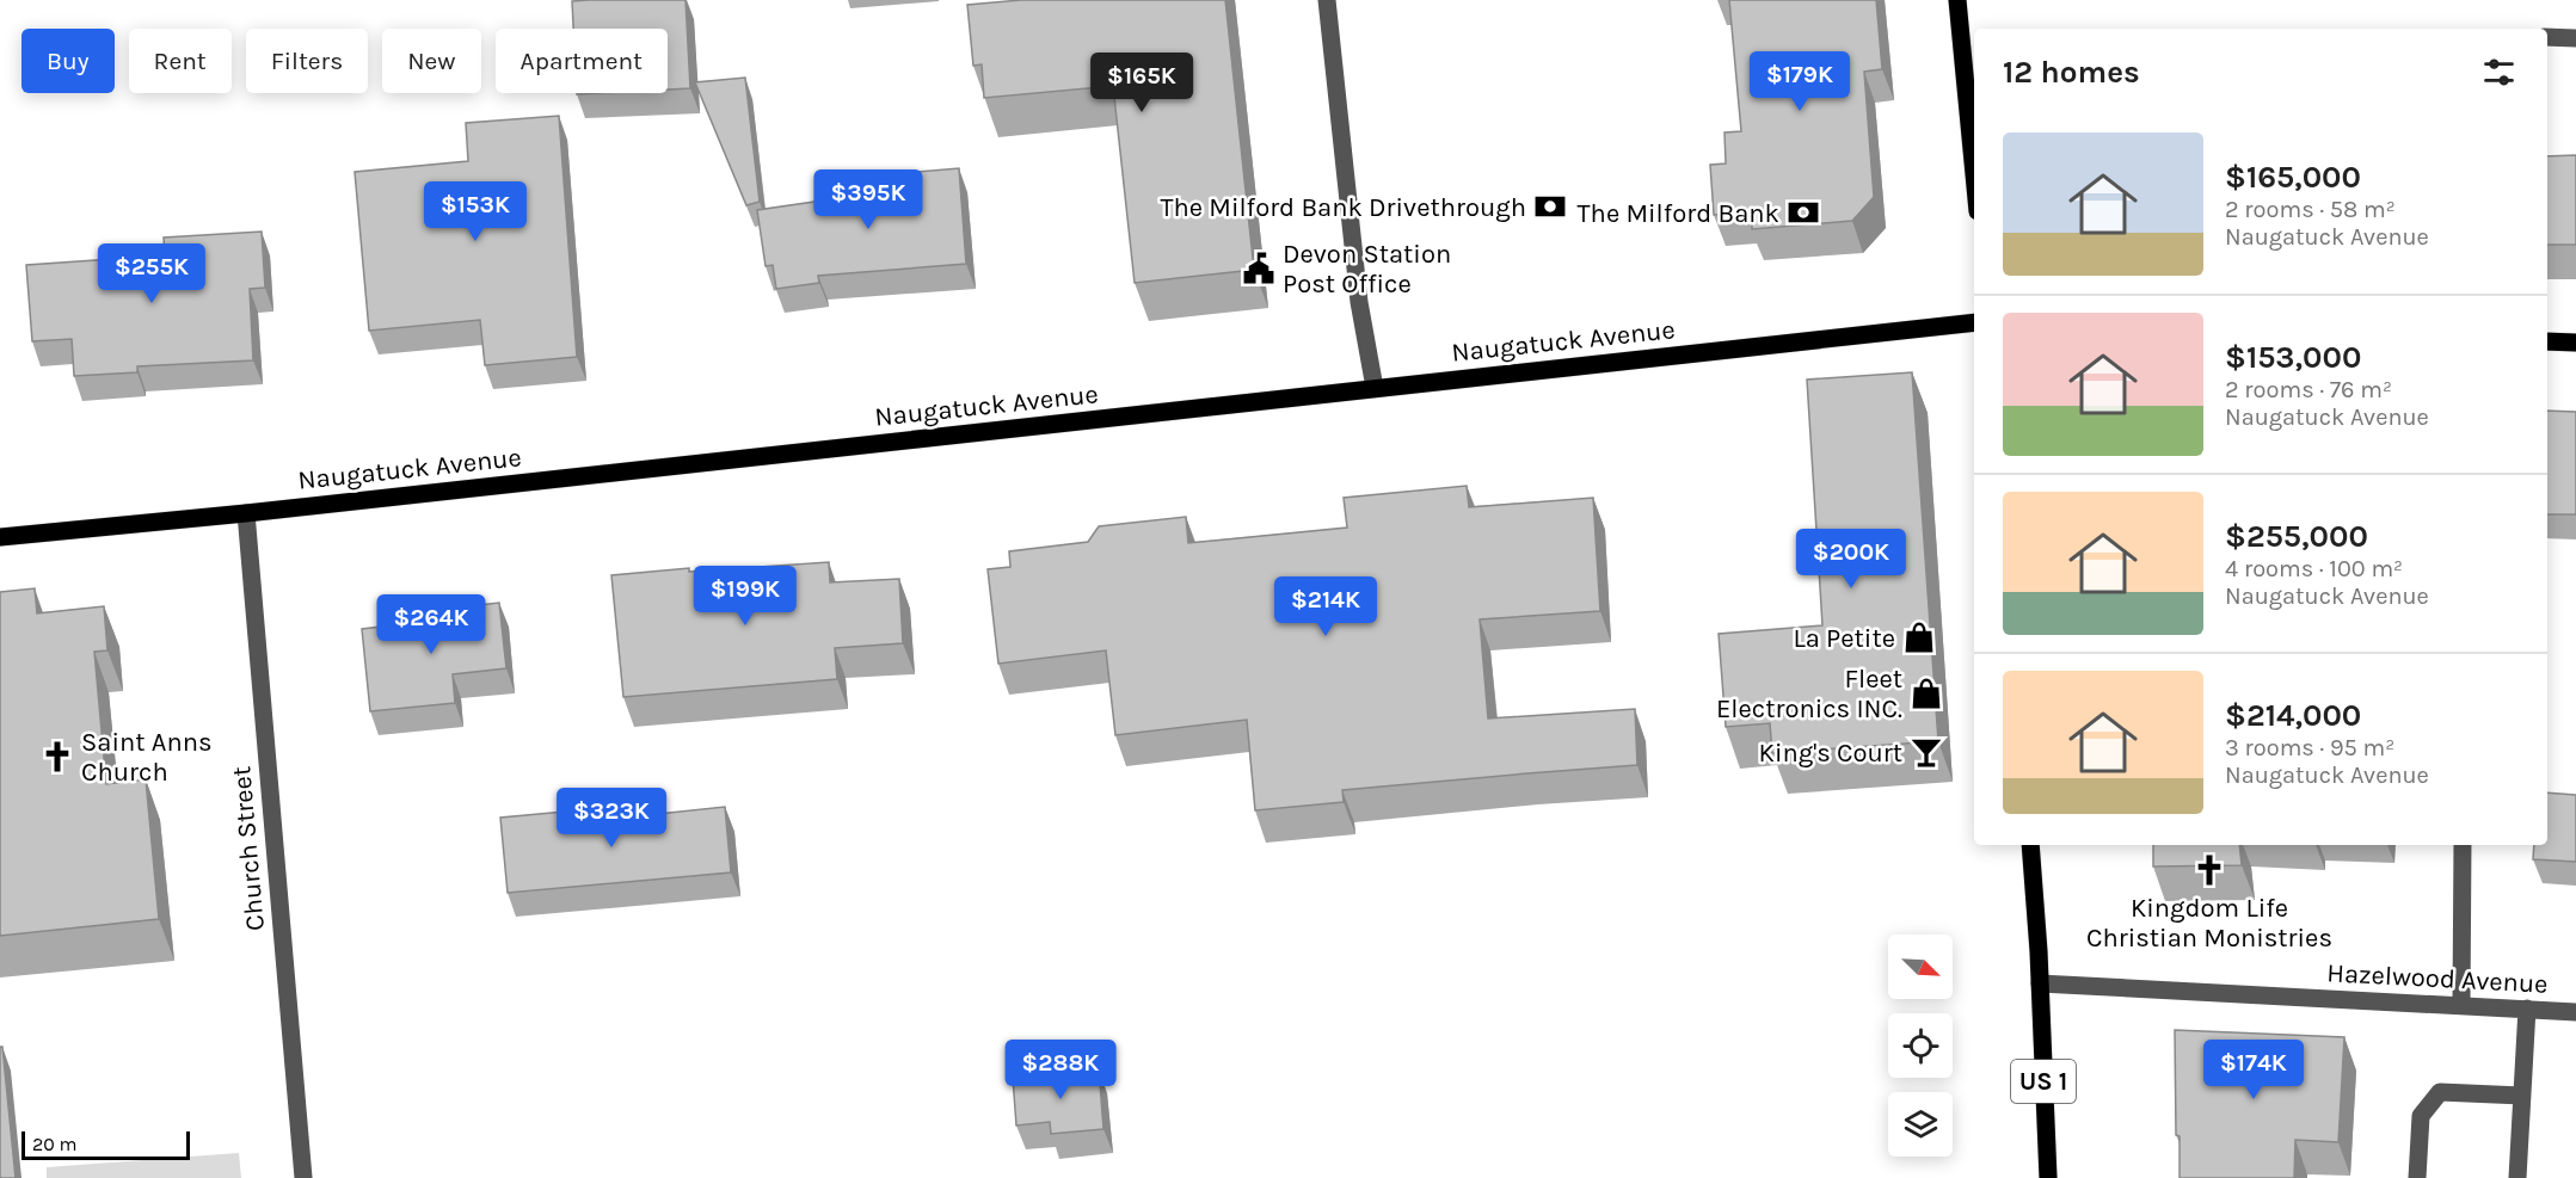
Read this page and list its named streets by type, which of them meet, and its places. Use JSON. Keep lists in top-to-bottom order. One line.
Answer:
{"streets":{"main road":["Naugatuck Avenue","US 1"],"street":["Church Street","Hazelwood Avenue"]},"crossings":[["Naugatuck Avenue","Church Street"],["Hazelwood Avenue","US 1"]],"places":{"bank":["The Milford Bank Drivethrough","The Milford Bank"],"public building":["Devon Station Post Office"],"shop":["La Petite","Fleet Electronics INC."],"bar":["King's Court"],"church":["Saint Anns Church","Kingdom Life Christian Monistries"]},"scale_bar":"20 m","north":"bottom right","page":{"chip":["Buy","Rent","Filters","New","Apartment"],"heading":"12 homes","price":["$179K","$165K","$395K","$153K","$255K","$200K","$199K","$214K","$264K","$323K","$288K","$174K"],"list":[{"name":"$165,000","note":"2 rooms · 58 m² · Naugatuck Avenue"},{"name":"$153,000","note":"2 rooms · 76 m² · Naugatuck Avenue"},{"name":"$255,000","note":"4 rooms · 100 m² · Naugatuck Avenue"},{"name":"$214,000","note":"3 rooms · 95 m² · Naugatuck Avenue"}],"scale":"20 m"}}
